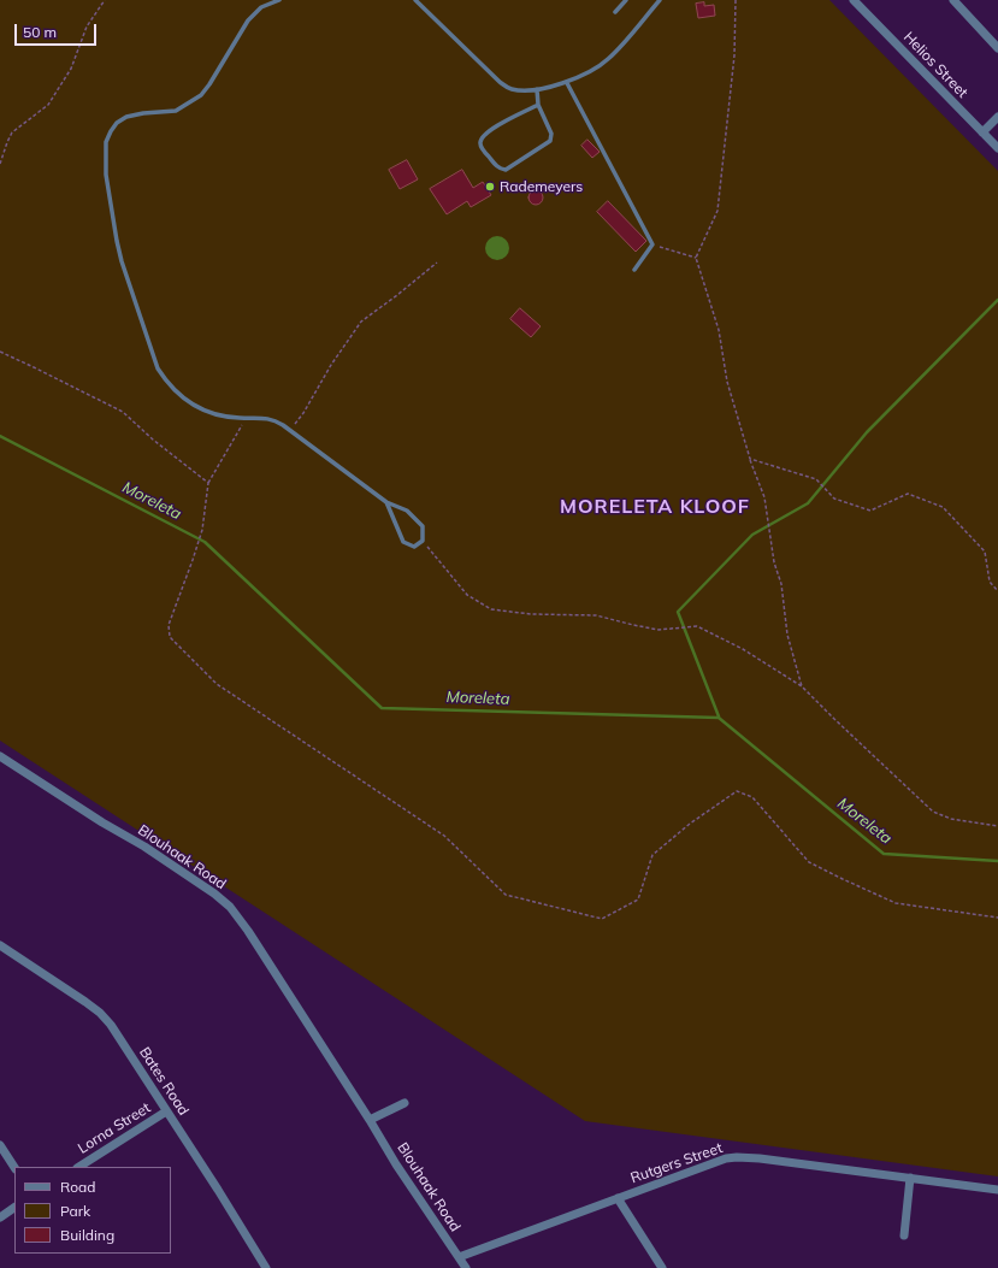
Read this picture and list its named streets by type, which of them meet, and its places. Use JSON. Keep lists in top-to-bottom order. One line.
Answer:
{"streets":{"street":["Helios Street","Blouhaak Road","Bates Road","Lorna Street","Rutgers Street"]},"crossings":[["Blouhaak Road","Rutgers Street"],["Bates Road","Lorna Street"]],"districts":["MORELETA KLOOF"],"water":["Moreleta"],"places":["Rademeyers"],"legend":["Road","Park","Building"],"scale_bar":"50 m"}
